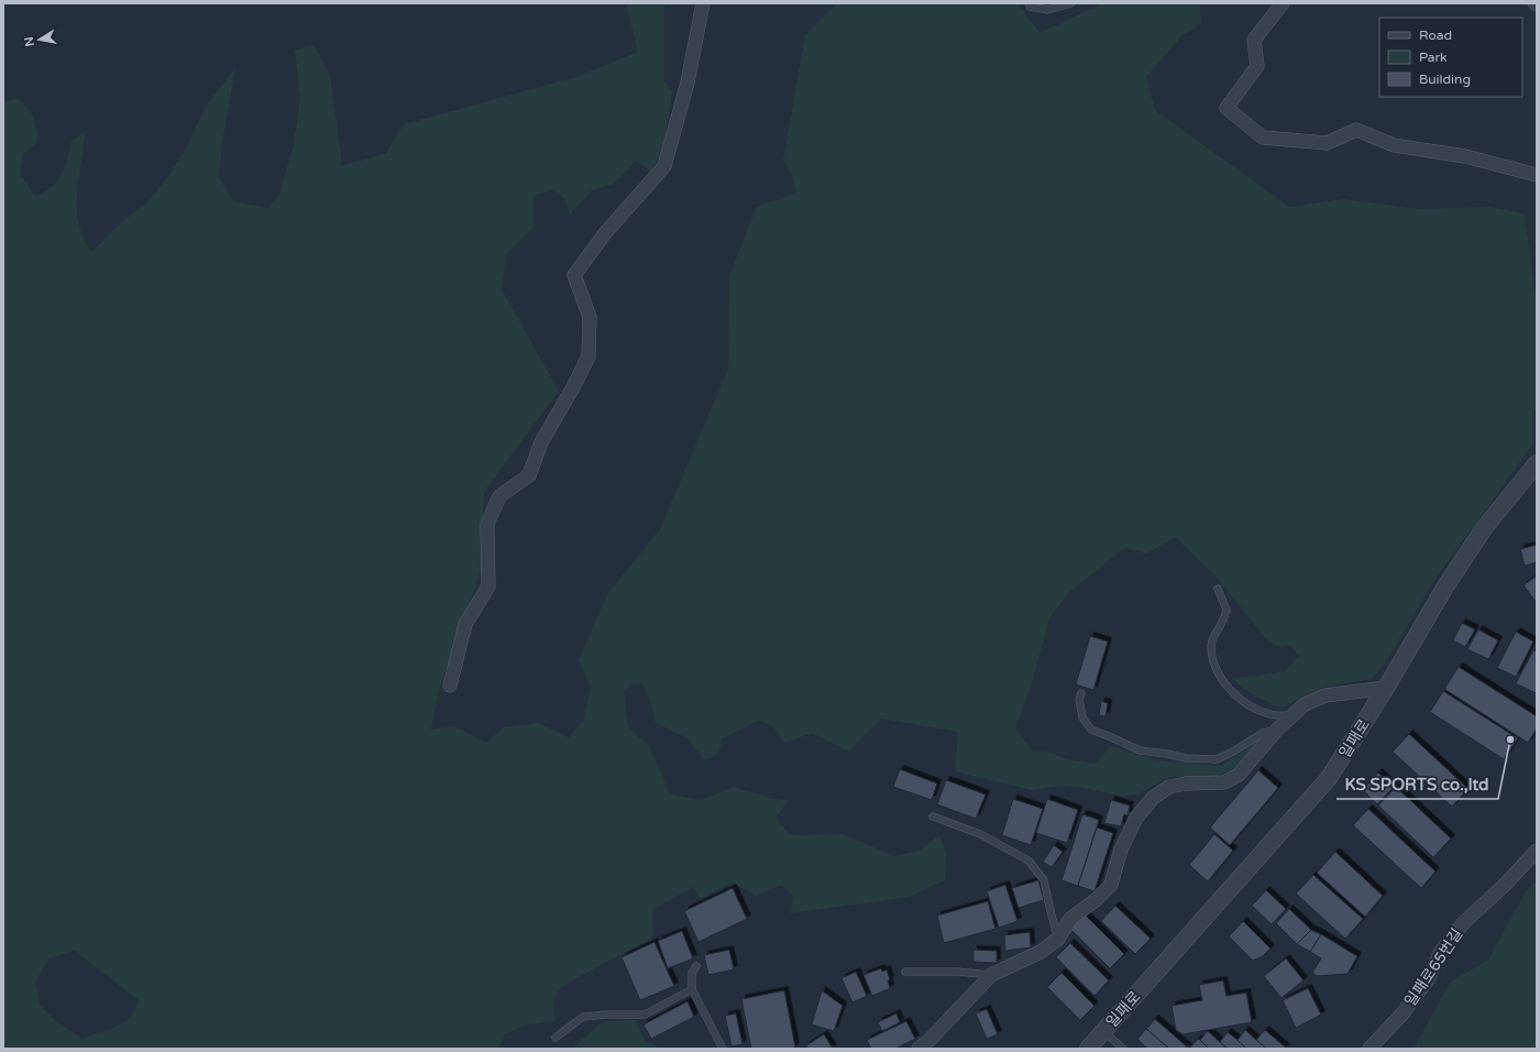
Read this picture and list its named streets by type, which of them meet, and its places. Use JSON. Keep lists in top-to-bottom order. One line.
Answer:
{"streets":{"street":["일패로","일패로65번길"]},"places":["KS SPORTS co.,ltd"],"legend":["Road","Park","Building"],"north":"left"}
